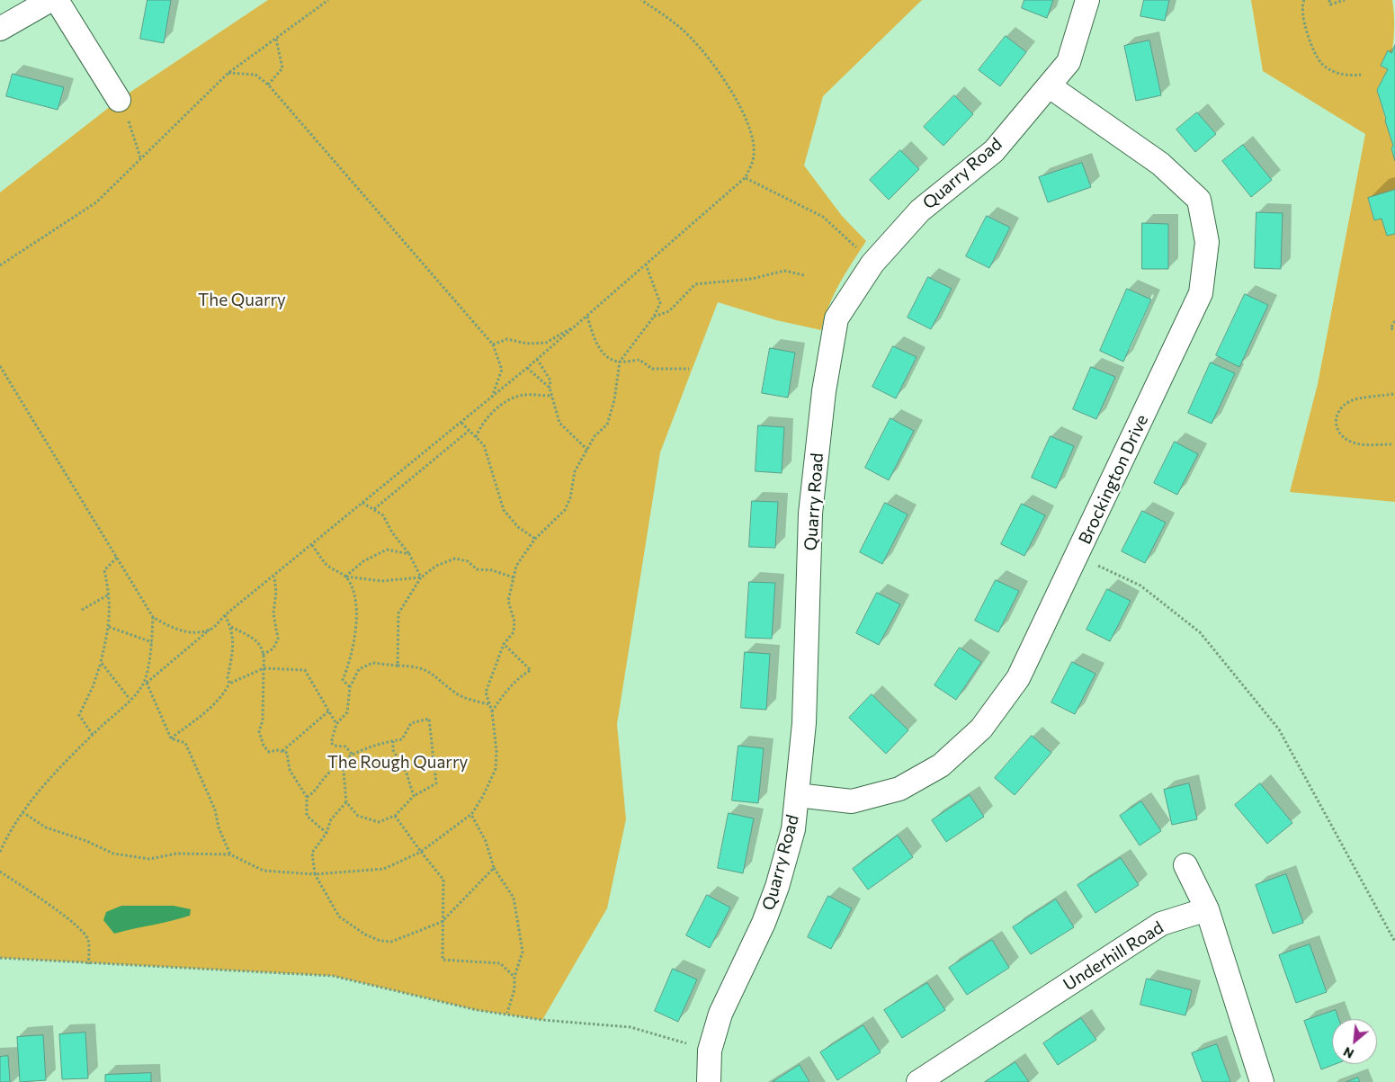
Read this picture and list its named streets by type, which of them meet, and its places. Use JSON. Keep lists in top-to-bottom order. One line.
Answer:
{"streets":{"street":["Quarry Road","Brockington Drive","Underhill Road"]},"crossings":[["Quarry Road","Brockington Drive"]],"parks":["The Quarry","The Rough Quarry"],"north":"bottom left"}
